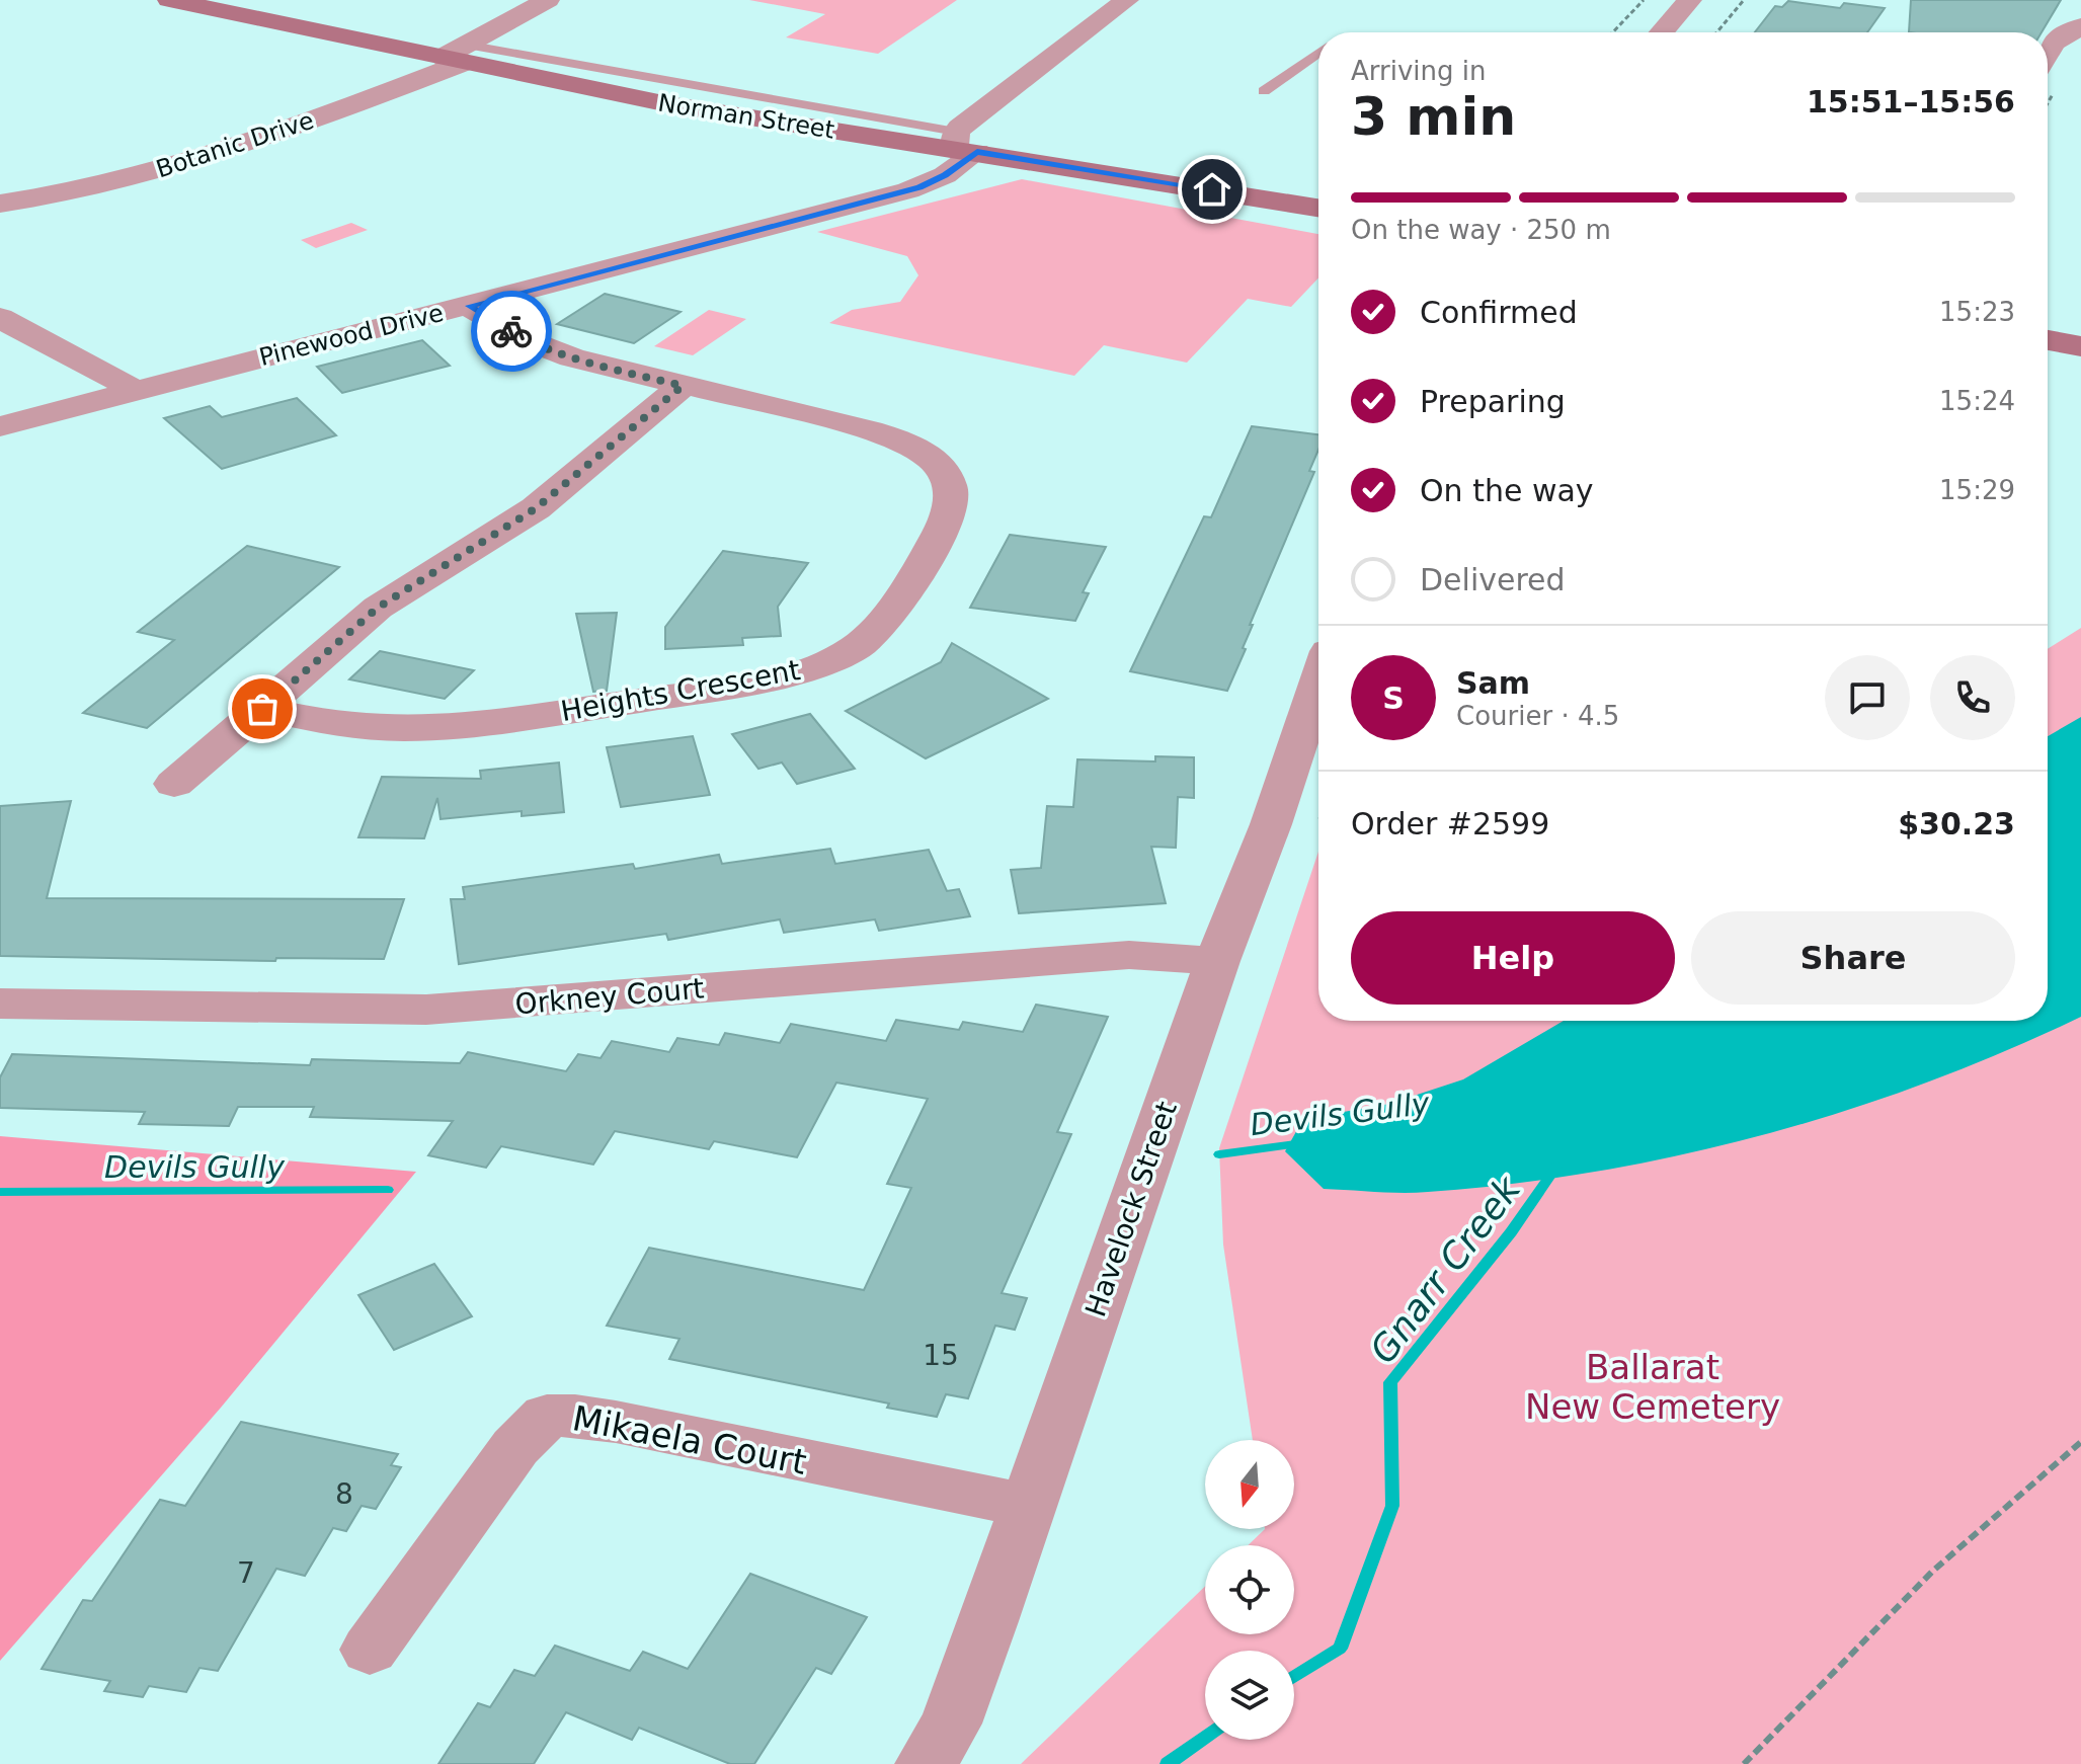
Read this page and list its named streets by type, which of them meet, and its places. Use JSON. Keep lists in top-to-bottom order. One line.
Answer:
{"streets":{"street":["Norman Street","Botanic Drive","Pinewood Drive","Heights Crescent","Orkney Court","Havelock Street","Mikaela Court"]},"crossings":[["Norman Street","Botanic Drive"],["Norman Street","Pinewood Drive"],["Pinewood Drive","Heights Crescent"],["Orkney Court","Havelock Street"],["Havelock Street","Mikaela Court"]],"water":["Devils Gully","Gnarr Creek"],"parks":["Ballarat New Cemetery"],"house_numbers":["15","8","7"],"north":"bottom","page":{"heading":["3 min","Arriving in","15:51–15:56"],"panel":["Sam","Courier · 4.5","Order #2599","$30.23"],"bar":"On the way · 250 m","list":[["Confirmed","15:23"],["Preparing","15:24"],["On the way","15:29"],"Delivered"],"round":"S","buttons":["Help","Share"]}}
